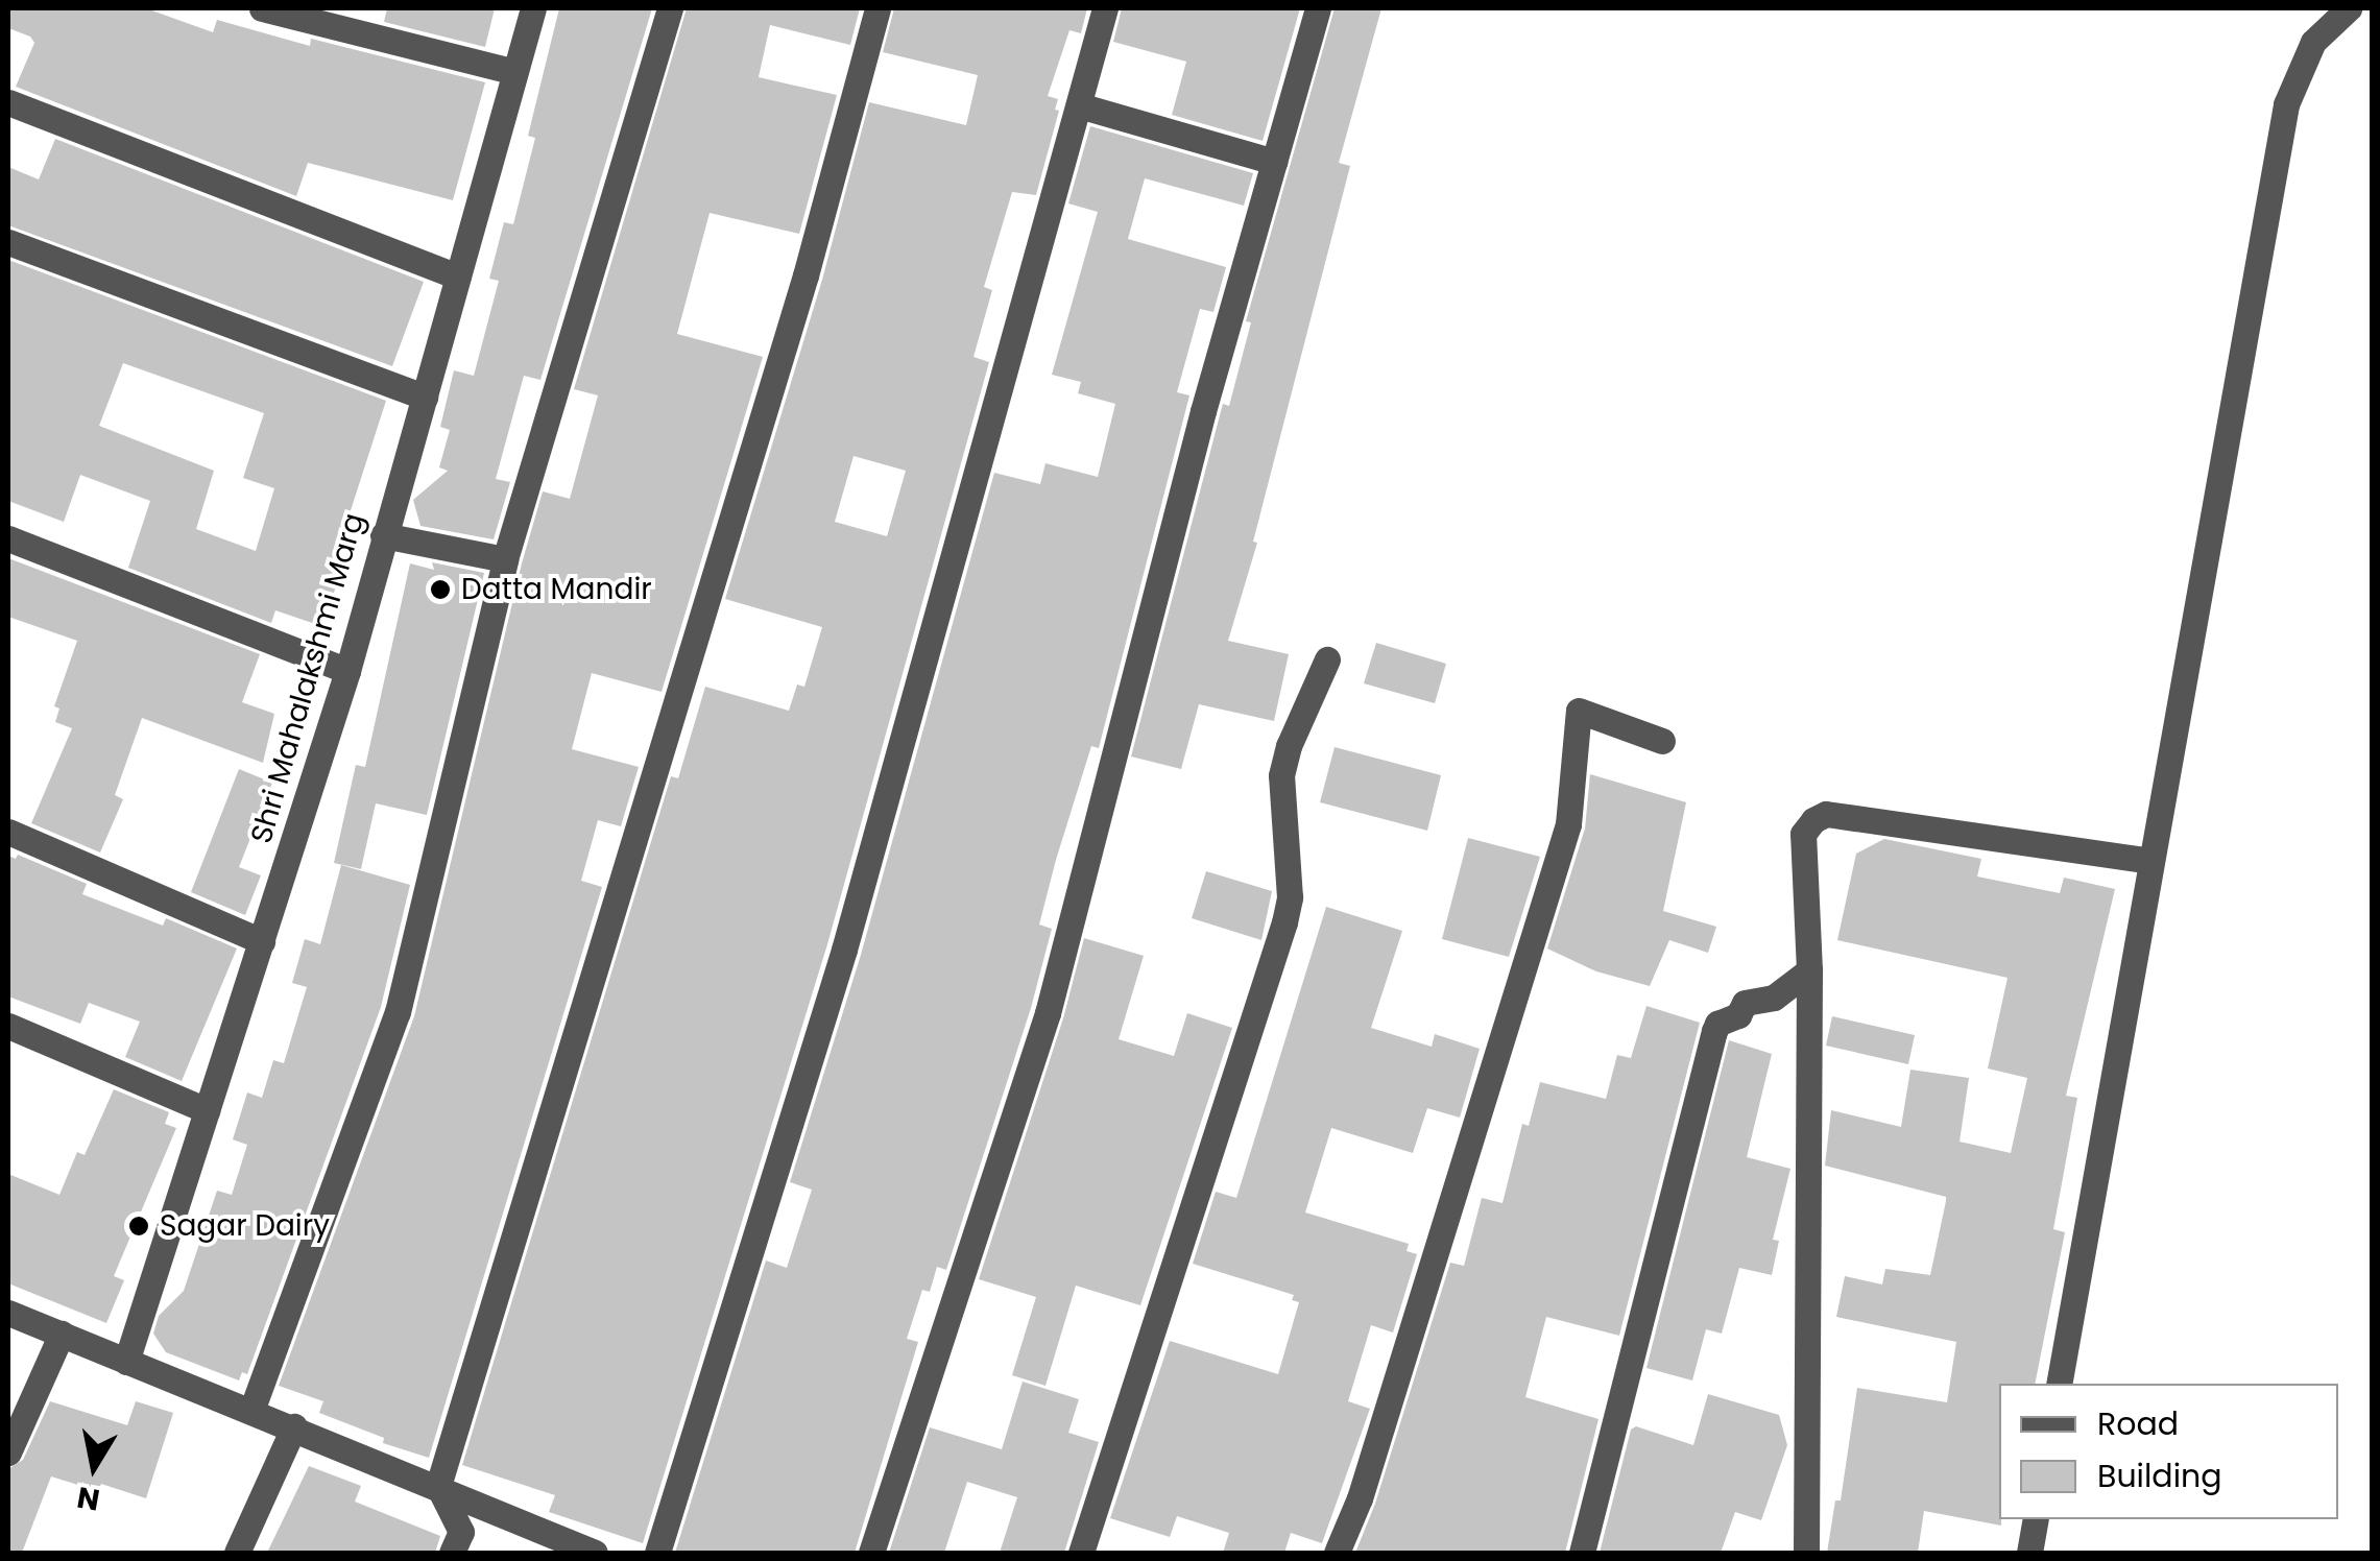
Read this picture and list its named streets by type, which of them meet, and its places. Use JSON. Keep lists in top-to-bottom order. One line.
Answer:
{"streets":{"street":["Shri Mahalakshmi Marg"]},"places":["Datta Mandir","Sagar Dairy"],"legend":["Road","Building"],"north":"bottom"}
